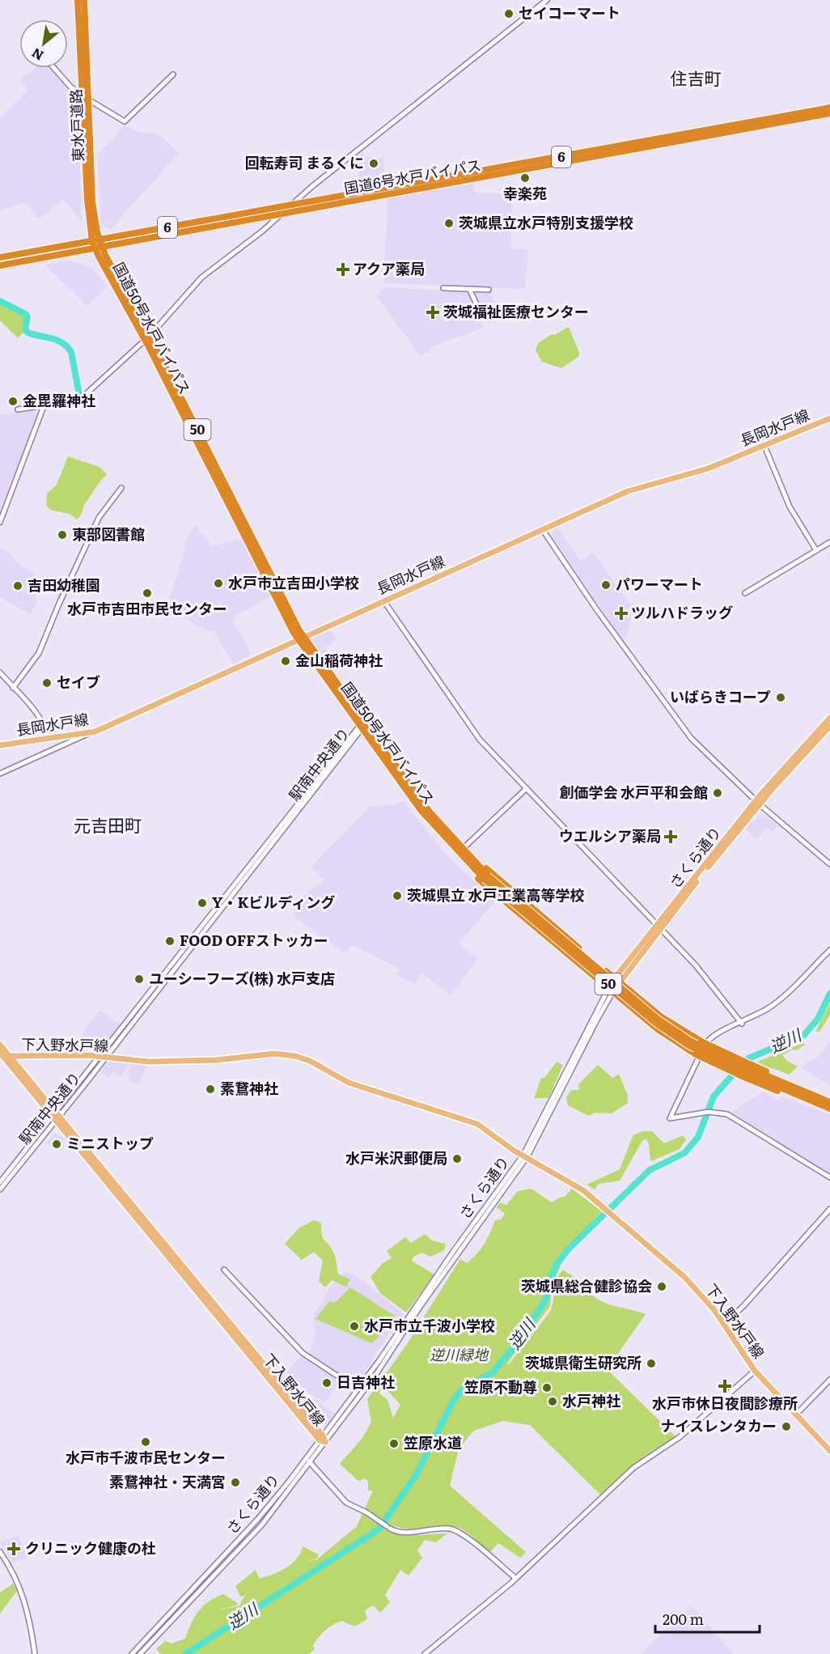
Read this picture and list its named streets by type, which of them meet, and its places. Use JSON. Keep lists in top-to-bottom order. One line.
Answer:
{"streets":{"highway":["東水戸道路","6","国道6号水戸バイパス","国道50号水戸バイパス","50"],"main road":["長岡水戸線","さくら通り","下入野水戸線"],"street":["駅南中央通り"]},"crossings":[["東水戸道路","国道6号水戸バイパス"],["東水戸道路","国道50号水戸バイパス"],["国道6号水戸バイパス","国道50号水戸バイパス"],["国道50号水戸バイパス","長岡水戸線"],["国道50号水戸バイパス","駅南中央通り"],["駅南中央通り","下入野水戸線"],["さくら通り","下入野水戸線"]],"districts":["住吉町","元吉田町"],"water":["逆川"],"parks":["逆川緑地"],"places":{"other":["セイコーマート","回転寿司 まるくに","幸楽苑","茨城県立水戸特別支援学校","金毘羅神社","東部図書館","水戸市立吉田小学校","パワーマート","吉田幼稚園","水戸市吉田市民センター","金山稲荷神社","セイブ","いばらきコープ","創価学会 水戸平和会館","茨城県立 水戸工業高等学校","Y・Kビルディング","FOOD OFFストッカー","ユーシーフーズ(株) 水戸支店","素鵞神社","ミニストップ","水戸米沢郵便局","茨城県総合健診協会","水戸市立千波小学校","茨城県衛生研究所","日吉神社","笠原不動尊","水戸神社","ナイスレンタカー","水戸市千波市民センター","笠原水道","素鵞神社・天満宮"],"health":["アクア薬局","茨城福祉医療センター","ツルハドラッグ","ウエルシア薬局","水戸市休日夜間診療所","クリニック健康の杜"]},"scale_bar":"200 m","north":"bottom left"}
